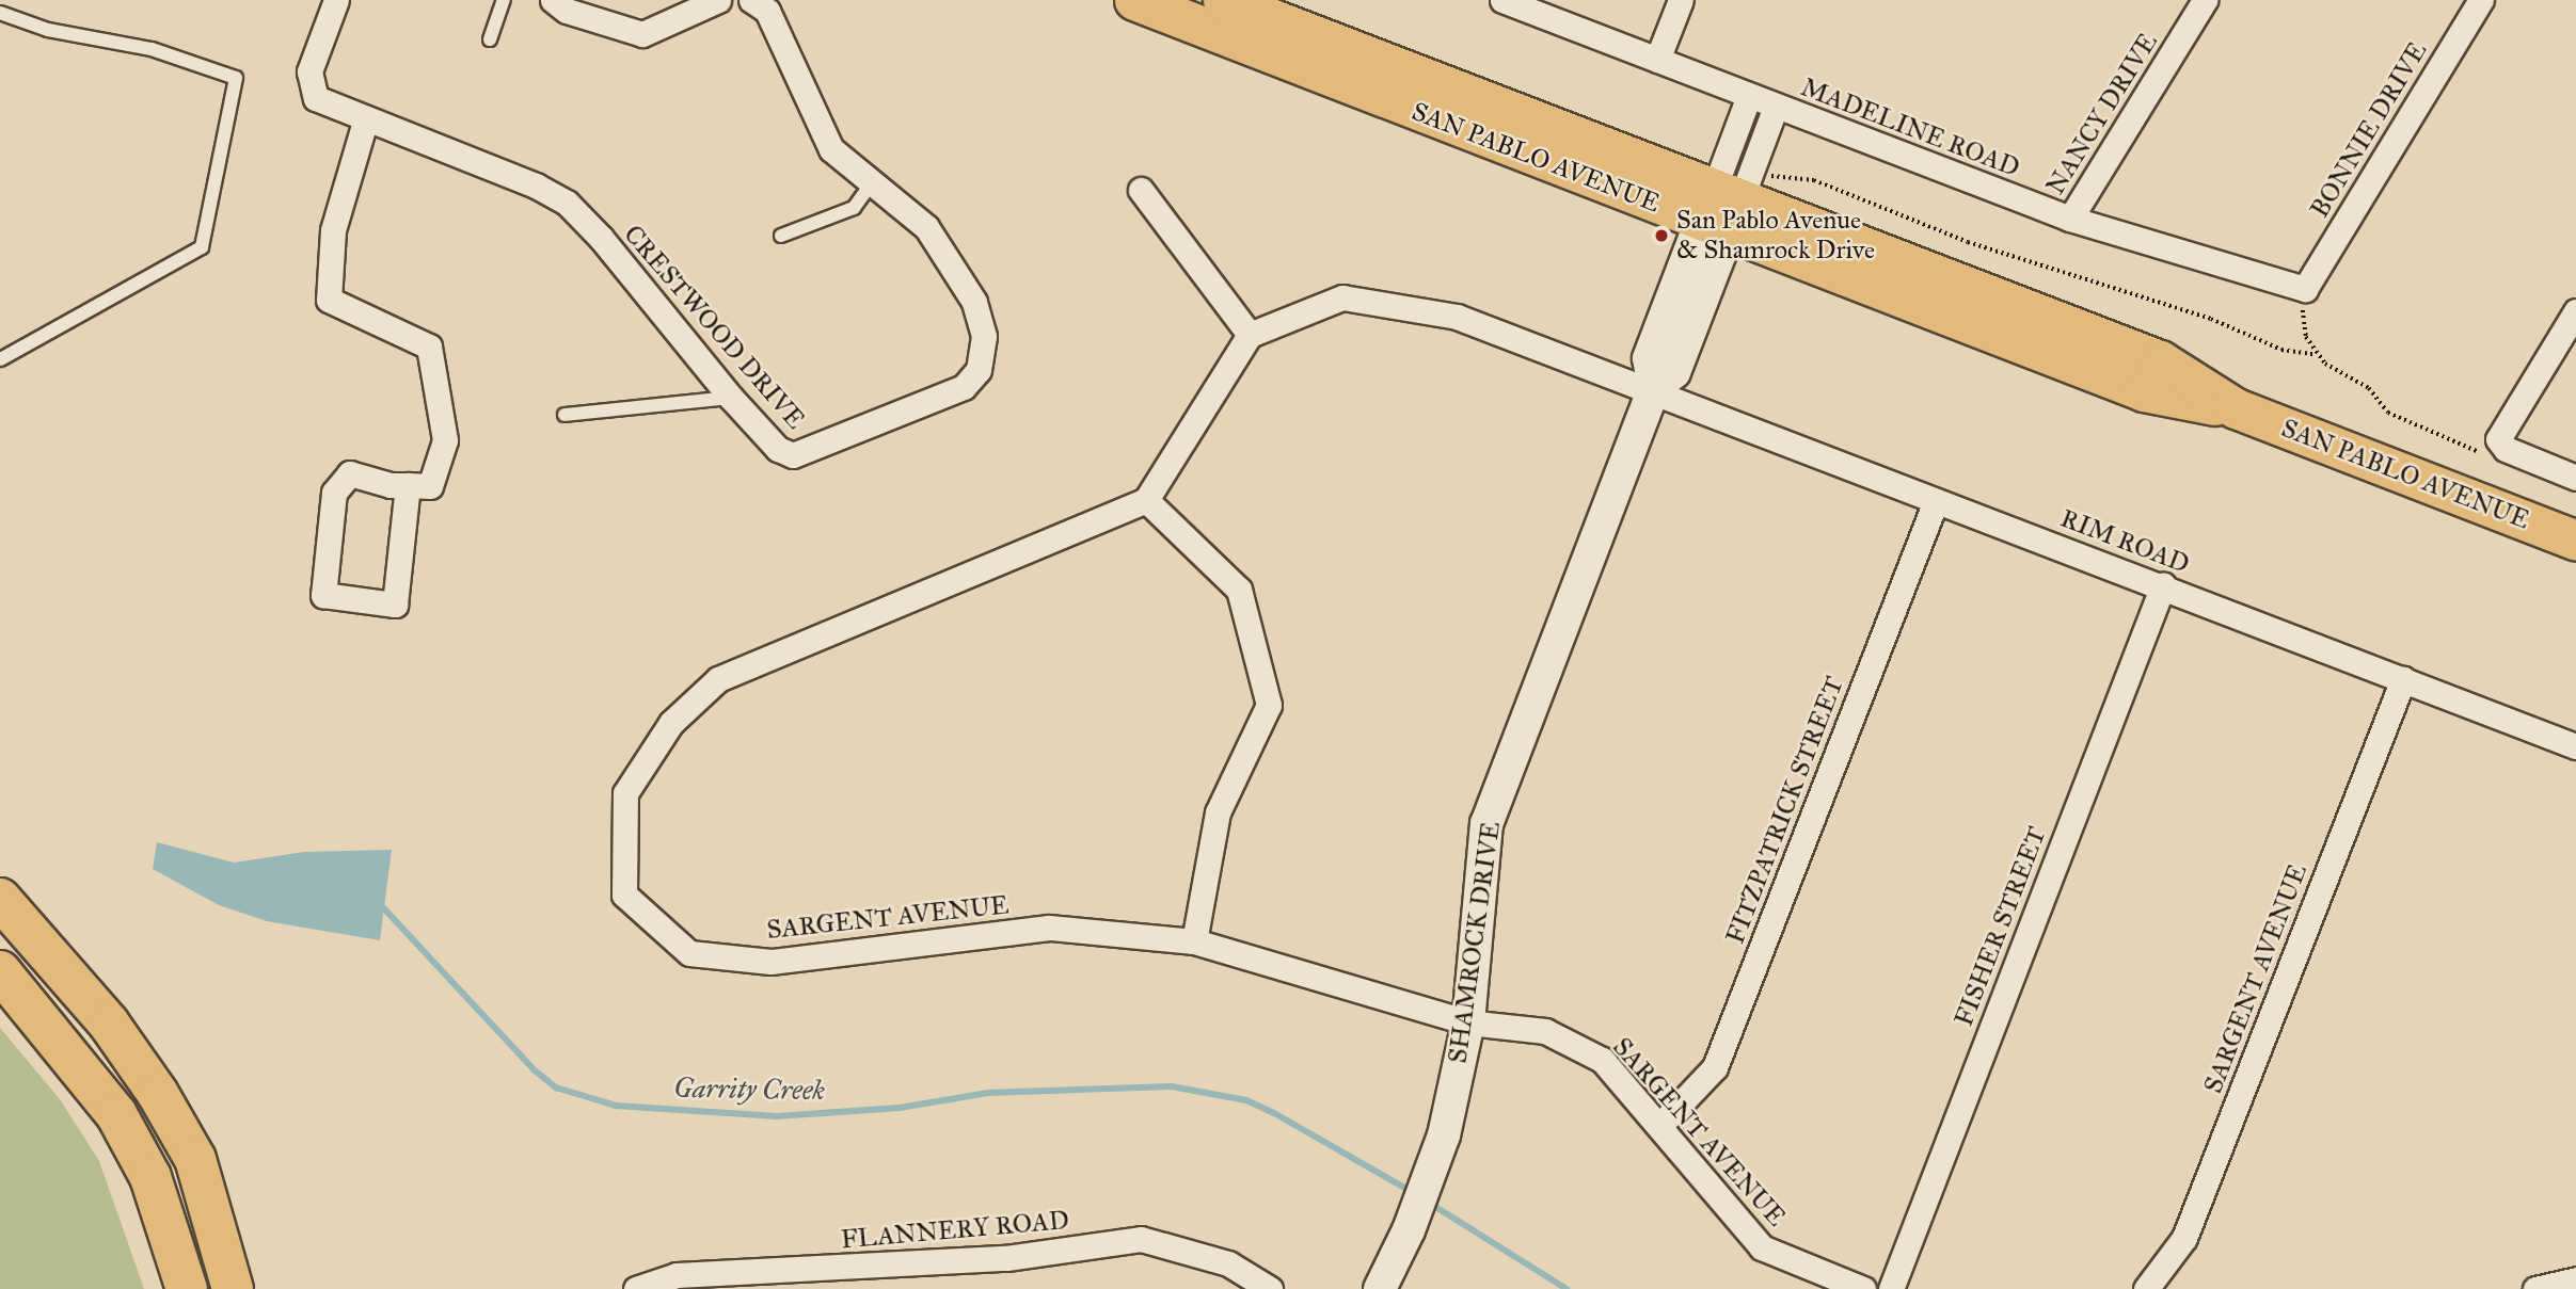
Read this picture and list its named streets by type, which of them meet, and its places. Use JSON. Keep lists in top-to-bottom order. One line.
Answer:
{"streets":{"main road":["SAN PABLO AVENUE"],"street":["NANCY DRIVE","MADELINE ROAD","BONNIE DRIVE","CRESTWOOD DRIVE","RIM ROAD","FITZPATRICK STREET","SARGENT AVENUE","FISHER STREET","SHAMROCK DRIVE","FLANNERY ROAD"]},"crossings":[["NANCY DRIVE","MADELINE ROAD"],["MADELINE ROAD","BONNIE DRIVE"],["MADELINE ROAD","SHAMROCK DRIVE"],["SAN PABLO AVENUE","SHAMROCK DRIVE"],["RIM ROAD","FITZPATRICK STREET"],["RIM ROAD","SARGENT AVENUE"],["RIM ROAD","FISHER STREET"],["RIM ROAD","SHAMROCK DRIVE"],["FITZPATRICK STREET","SARGENT AVENUE"],["SARGENT AVENUE","SHAMROCK DRIVE"]],"water":["Garrity Creek"],"places":["San Pablo Avenue & Shamrock Drive"]}
